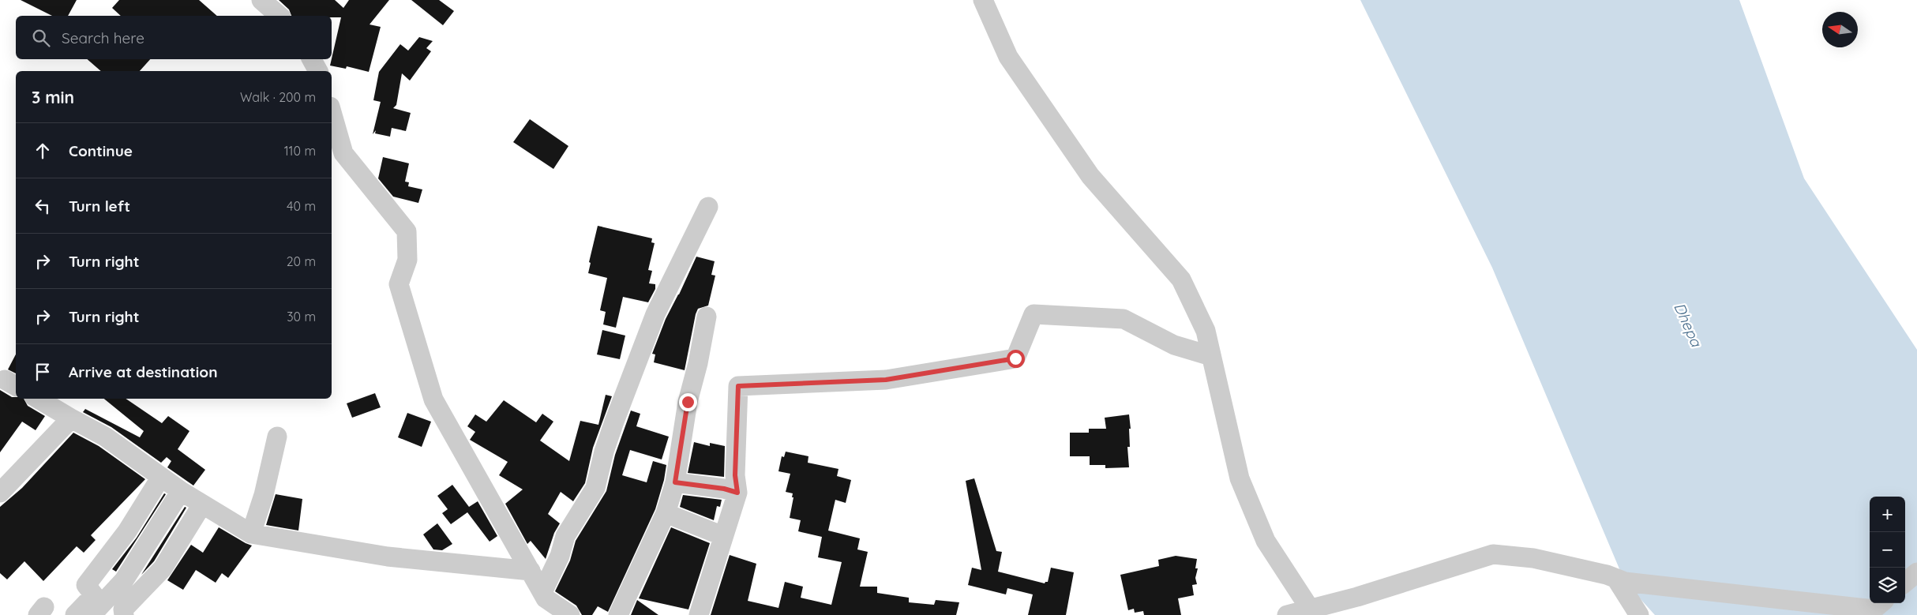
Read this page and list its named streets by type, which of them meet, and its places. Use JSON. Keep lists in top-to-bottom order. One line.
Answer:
{"water":["Dhepa"],"north":"left","page":{"search":"Search here","heading":["3 min","Walk · 200 m"],"list":[["Continue","110 m"],["Turn left","40 m"],["Turn right","20 m"],["Turn right","30 m"],"Arrive at destination"],"map_buttons":["+","−"]}}
